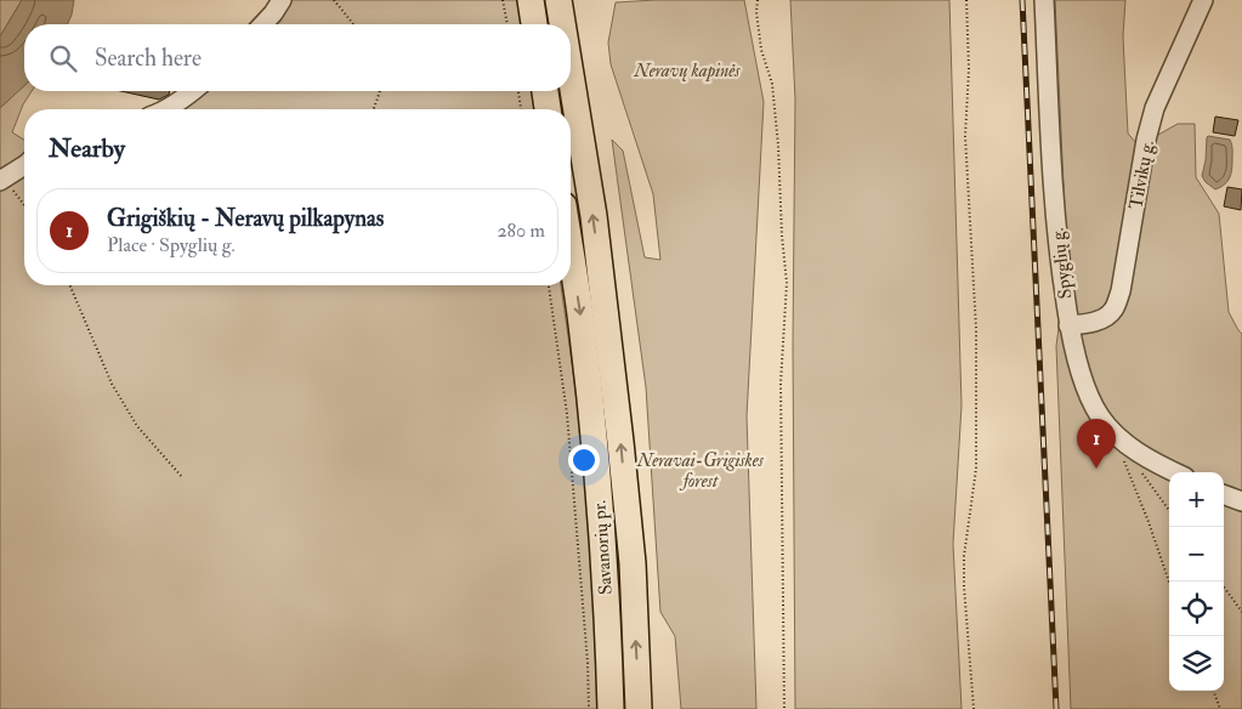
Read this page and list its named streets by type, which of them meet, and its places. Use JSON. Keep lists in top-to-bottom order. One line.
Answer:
{"streets":{"highway":["Savanorių pr."],"street":["Tilvikų g.","Spyglių g."]},"crossings":[["Tilvikų g.","Spyglių g."]],"parks":["Neravų kapinės","Neravai-Grigiskes forest"],"page":{"search":"Search here","heading":"Nearby","list":[{"mark":"1","name":"Grigiškių - Neravų pilkapynas","note":"Place · Spyglių g.","value":"280 m"}],"pins":"1","map_buttons":["+","−"]}}
